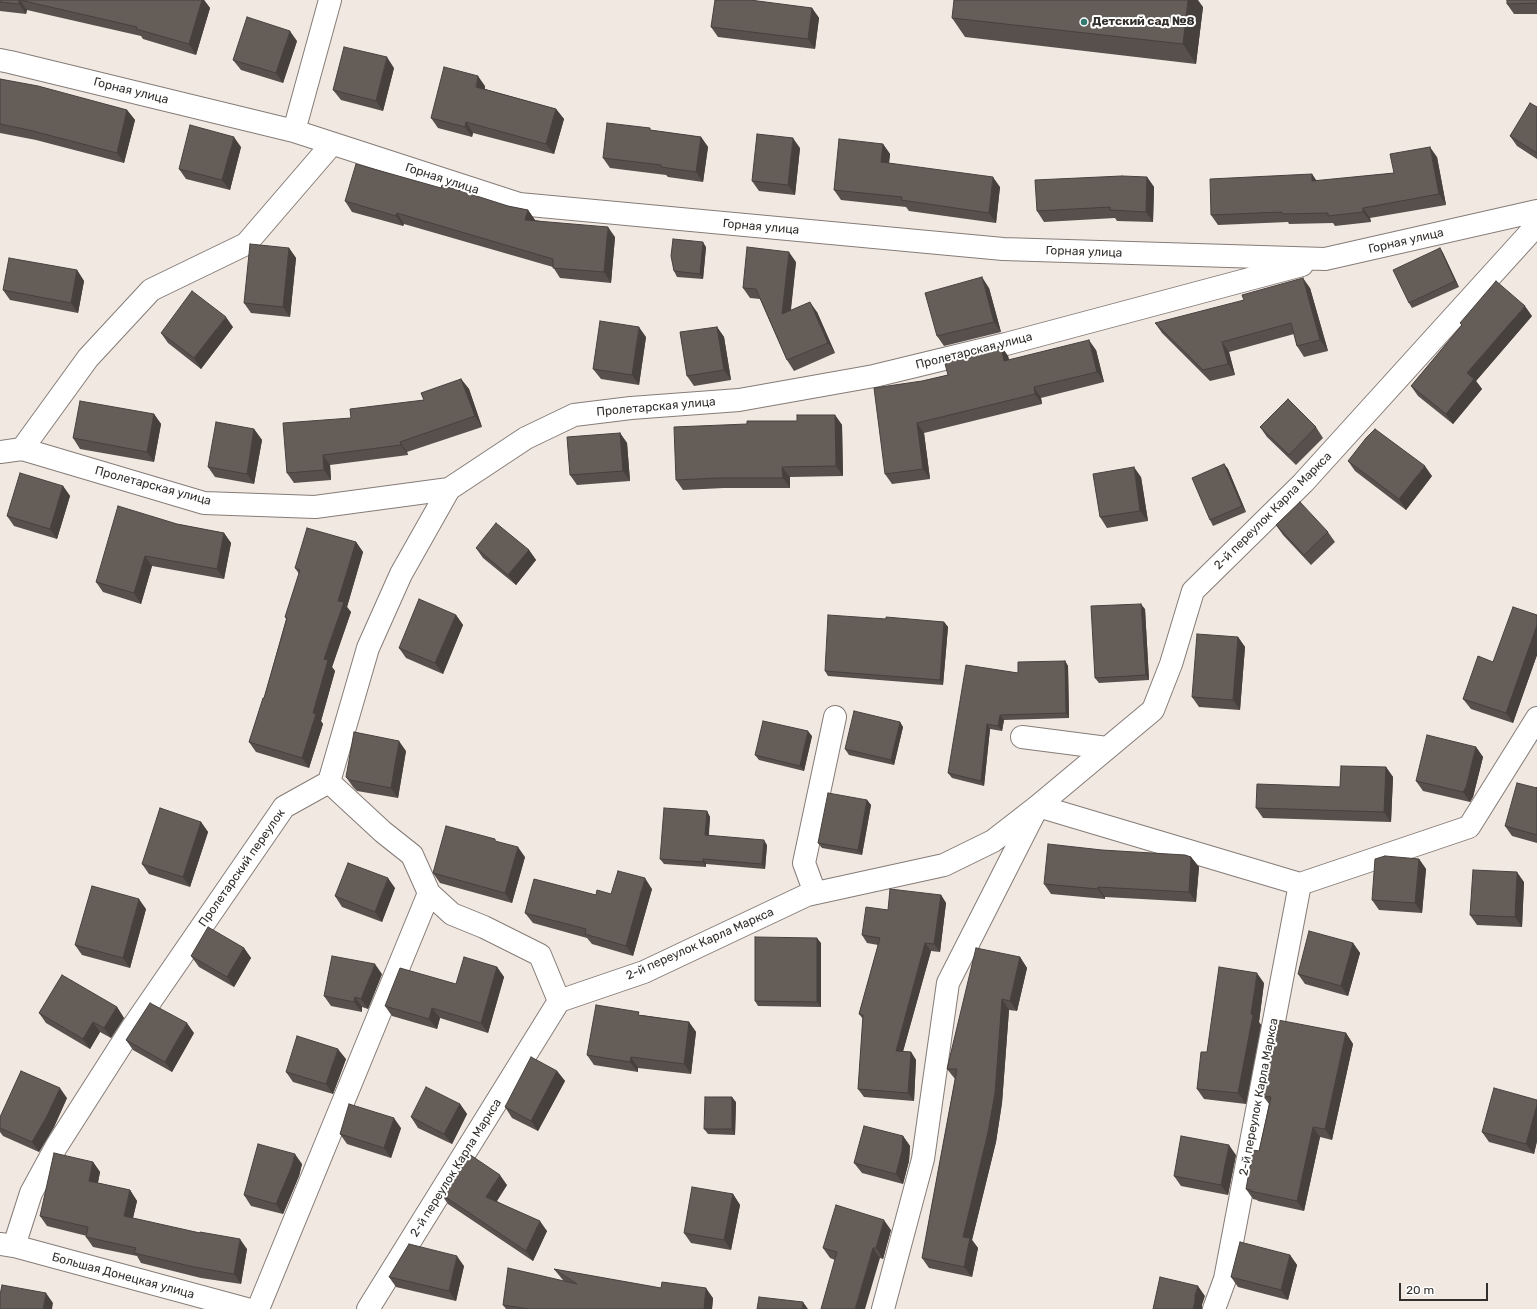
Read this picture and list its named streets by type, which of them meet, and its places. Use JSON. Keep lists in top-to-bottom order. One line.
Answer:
{"streets":{"street":["Горная улица","Пролетарская улица","2-й переулок Карла Маркса","Пролетарский переулок","Большая Донецкая улица"]},"crossings":[["Горная улица","Пролетарская улица"],["Пролетарский переулок","Большая Донецкая улица"]],"places":["Детский сад №8"],"scale_bar":"20 m"}
